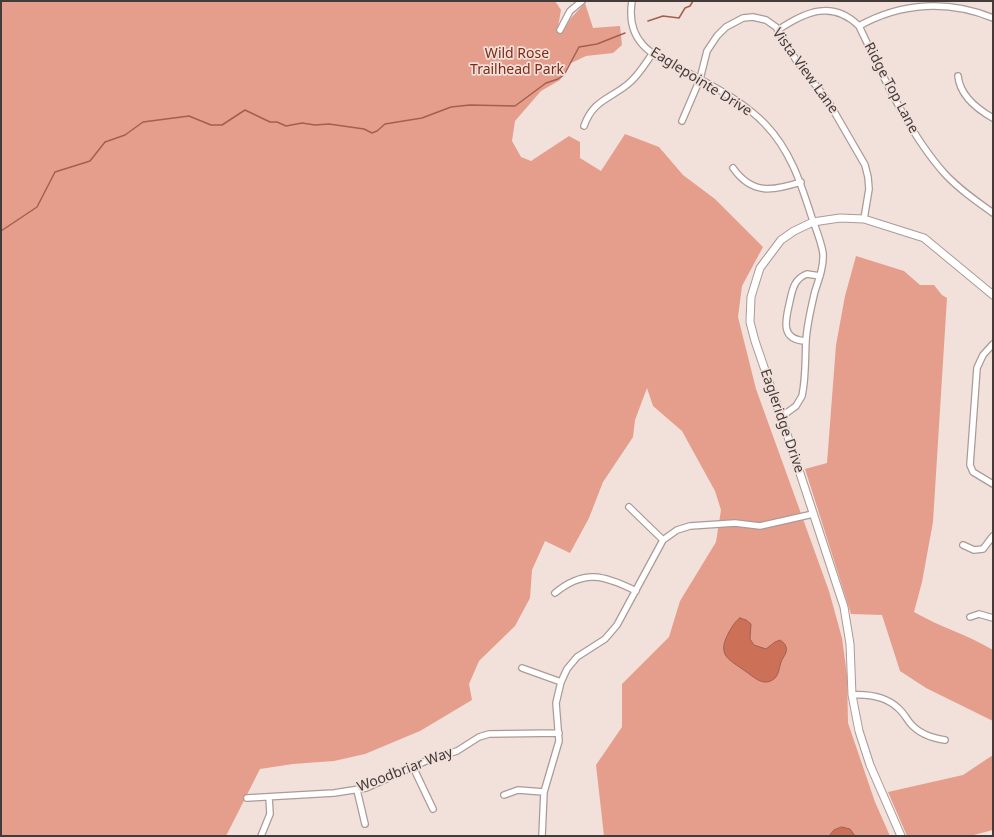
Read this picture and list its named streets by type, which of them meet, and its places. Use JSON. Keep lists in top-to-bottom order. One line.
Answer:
{"streets":{"main road":["Eagleridge Drive"],"street":["Vista View Lane","Eaglepointe Drive","Ridge Top Lane","Woodbriar Way"]},"crossings":[["Vista View Lane","Eaglepointe Drive"],["Vista View Lane","Ridge Top Lane"],["Vista View Lane","Eagleridge Drive"],["Eaglepointe Drive","Eagleridge Drive"]],"parks":["Wild Rose Trailhead Park"]}
